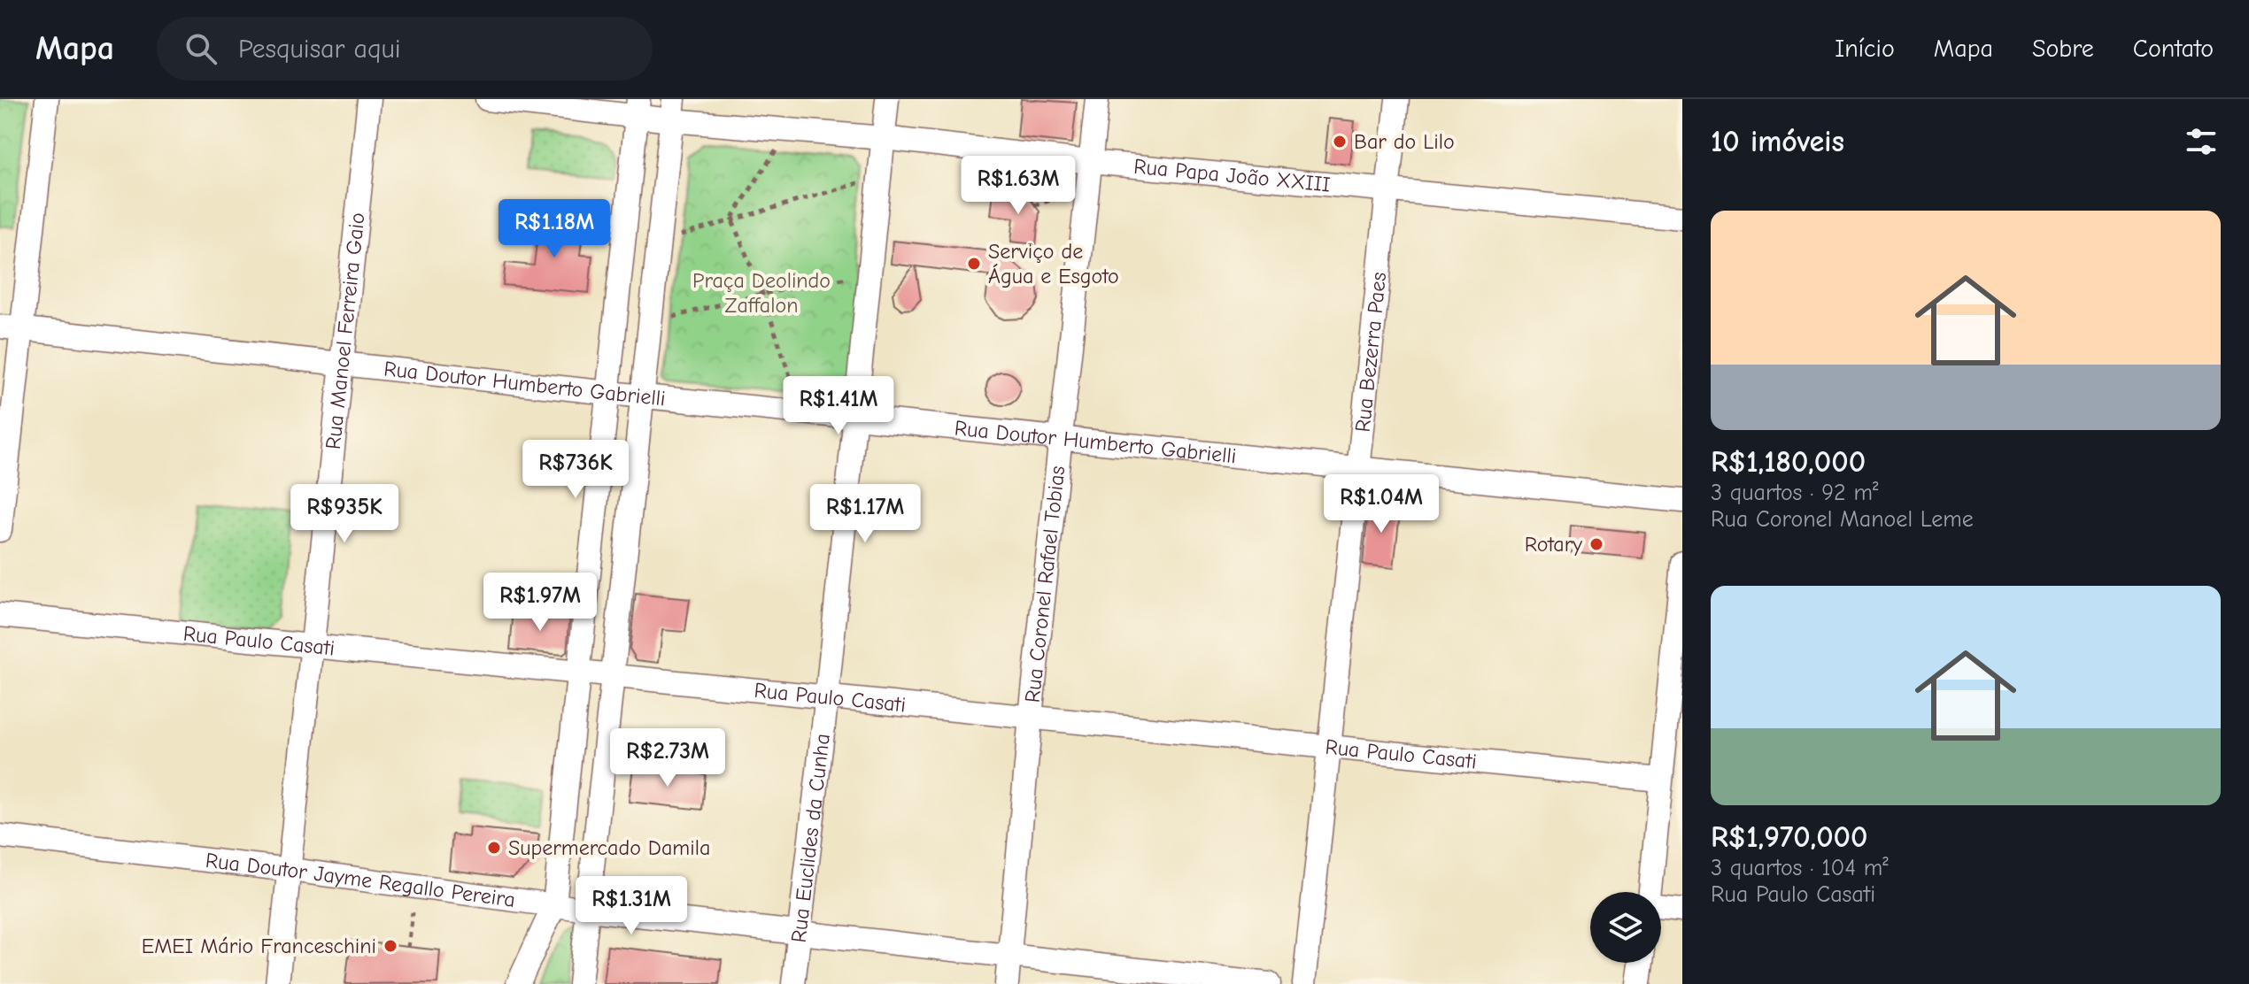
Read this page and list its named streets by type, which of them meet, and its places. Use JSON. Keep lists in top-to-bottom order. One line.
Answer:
{"streets":{"street":["Rua Papa João XXIII","Rua Manoel Ferreira Gaio","Rua Bezerra Paes","Rua Doutor Humberto Gabrielli","Rua Coronel Rafael Tobias","Rua Paulo Casati","Rua Euclides da Cunha","Rua Doutor Jayme Regallo Pereira"]},"crossings":[["Rua Papa João XXIII","Rua Bezerra Paes"],["Rua Papa João XXIII","Rua Coronel Rafael Tobias"],["Rua Papa João XXIII","Rua Euclides da Cunha"],["Rua Manoel Ferreira Gaio","Rua Doutor Humberto Gabrielli"],["Rua Manoel Ferreira Gaio","Rua Paulo Casati"],["Rua Manoel Ferreira Gaio","Rua Doutor Jayme Regallo Pereira"],["Rua Bezerra Paes","Rua Doutor Humberto Gabrielli"],["Rua Bezerra Paes","Rua Paulo Casati"],["Rua Doutor Humberto Gabrielli","Rua Coronel Rafael Tobias"],["Rua Doutor Humberto Gabrielli","Rua Euclides da Cunha"],["Rua Coronel Rafael Tobias","Rua Paulo Casati"],["Rua Coronel Rafael Tobias","Rua Doutor Jayme Regallo Pereira"],["Rua Paulo Casati","Rua Euclides da Cunha"],["Rua Euclides da Cunha","Rua Doutor Jayme Regallo Pereira"]],"parks":["Praça Deolindo Zaffalon"],"places":["Bar do Lilo","Serviço de Água e Esgoto","Rotary","Supermercado Damila","EMEI Mário Franceschini"],"page":{"header":"Mapa","search":"Pesquisar aqui","nav":["Início","Mapa","Sobre","Contato"],"heading":"10 imóveis","price":["R$1.63M","R$1.18M","R$1.41M","R$736K","R$1.04M","R$935K","R$1.17M","R$1.97M","R$2.73M","R$1.31M"],"list":[{"name":"R$1,180,000","note":"3 quartos · 92 m² · Rua Coronel Manoel Leme"},{"name":"R$1,970,000","note":"3 quartos · 104 m² · Rua Paulo Casati"}]}}
